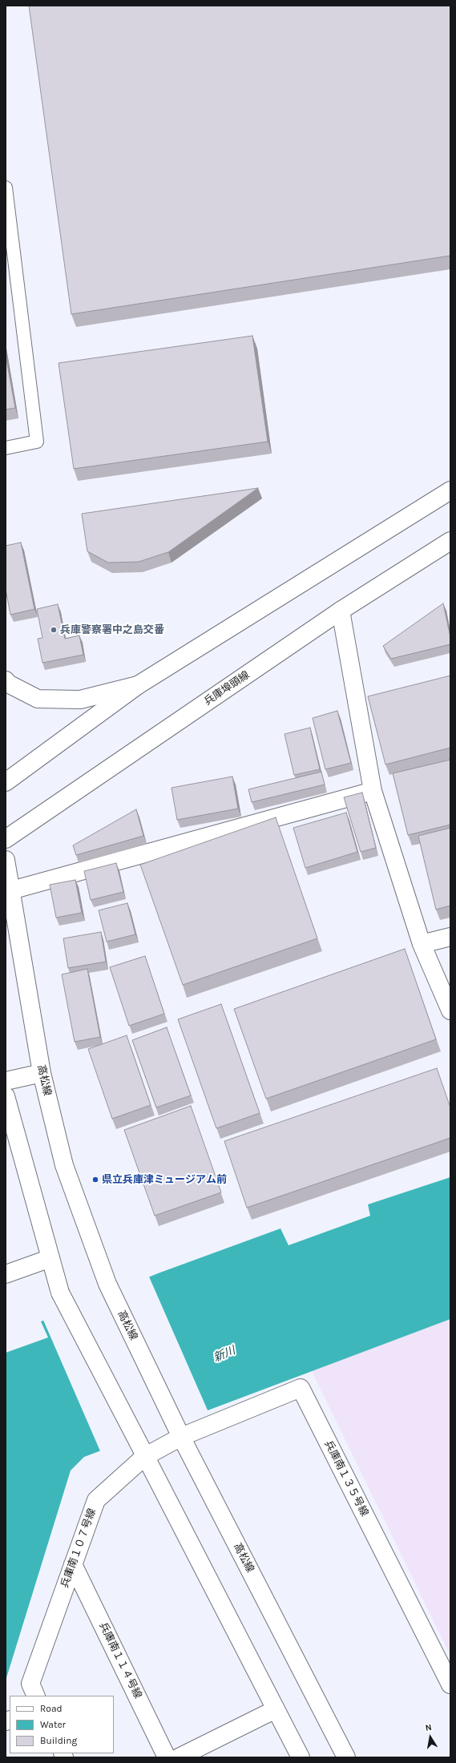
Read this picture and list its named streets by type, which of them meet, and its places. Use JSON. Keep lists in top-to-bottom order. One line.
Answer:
{"streets":{"main road":["兵庫埠頭線","高松線","兵庫南１３５号線","兵庫南１０７号線","兵庫南１１４号線"]},"crossings":[["高松線","兵庫南１３５号線"],["高松線","兵庫南１０７号線"],["兵庫南１３５号線","兵庫南１０７号線"],["兵庫南１０７号線","兵庫南１１４号線"]],"water":["新川"],"places":["兵庫警察署中之島交番","県立兵庫津ミュージアム前"],"legend":["Road","Water","Building"],"north":"top"}
